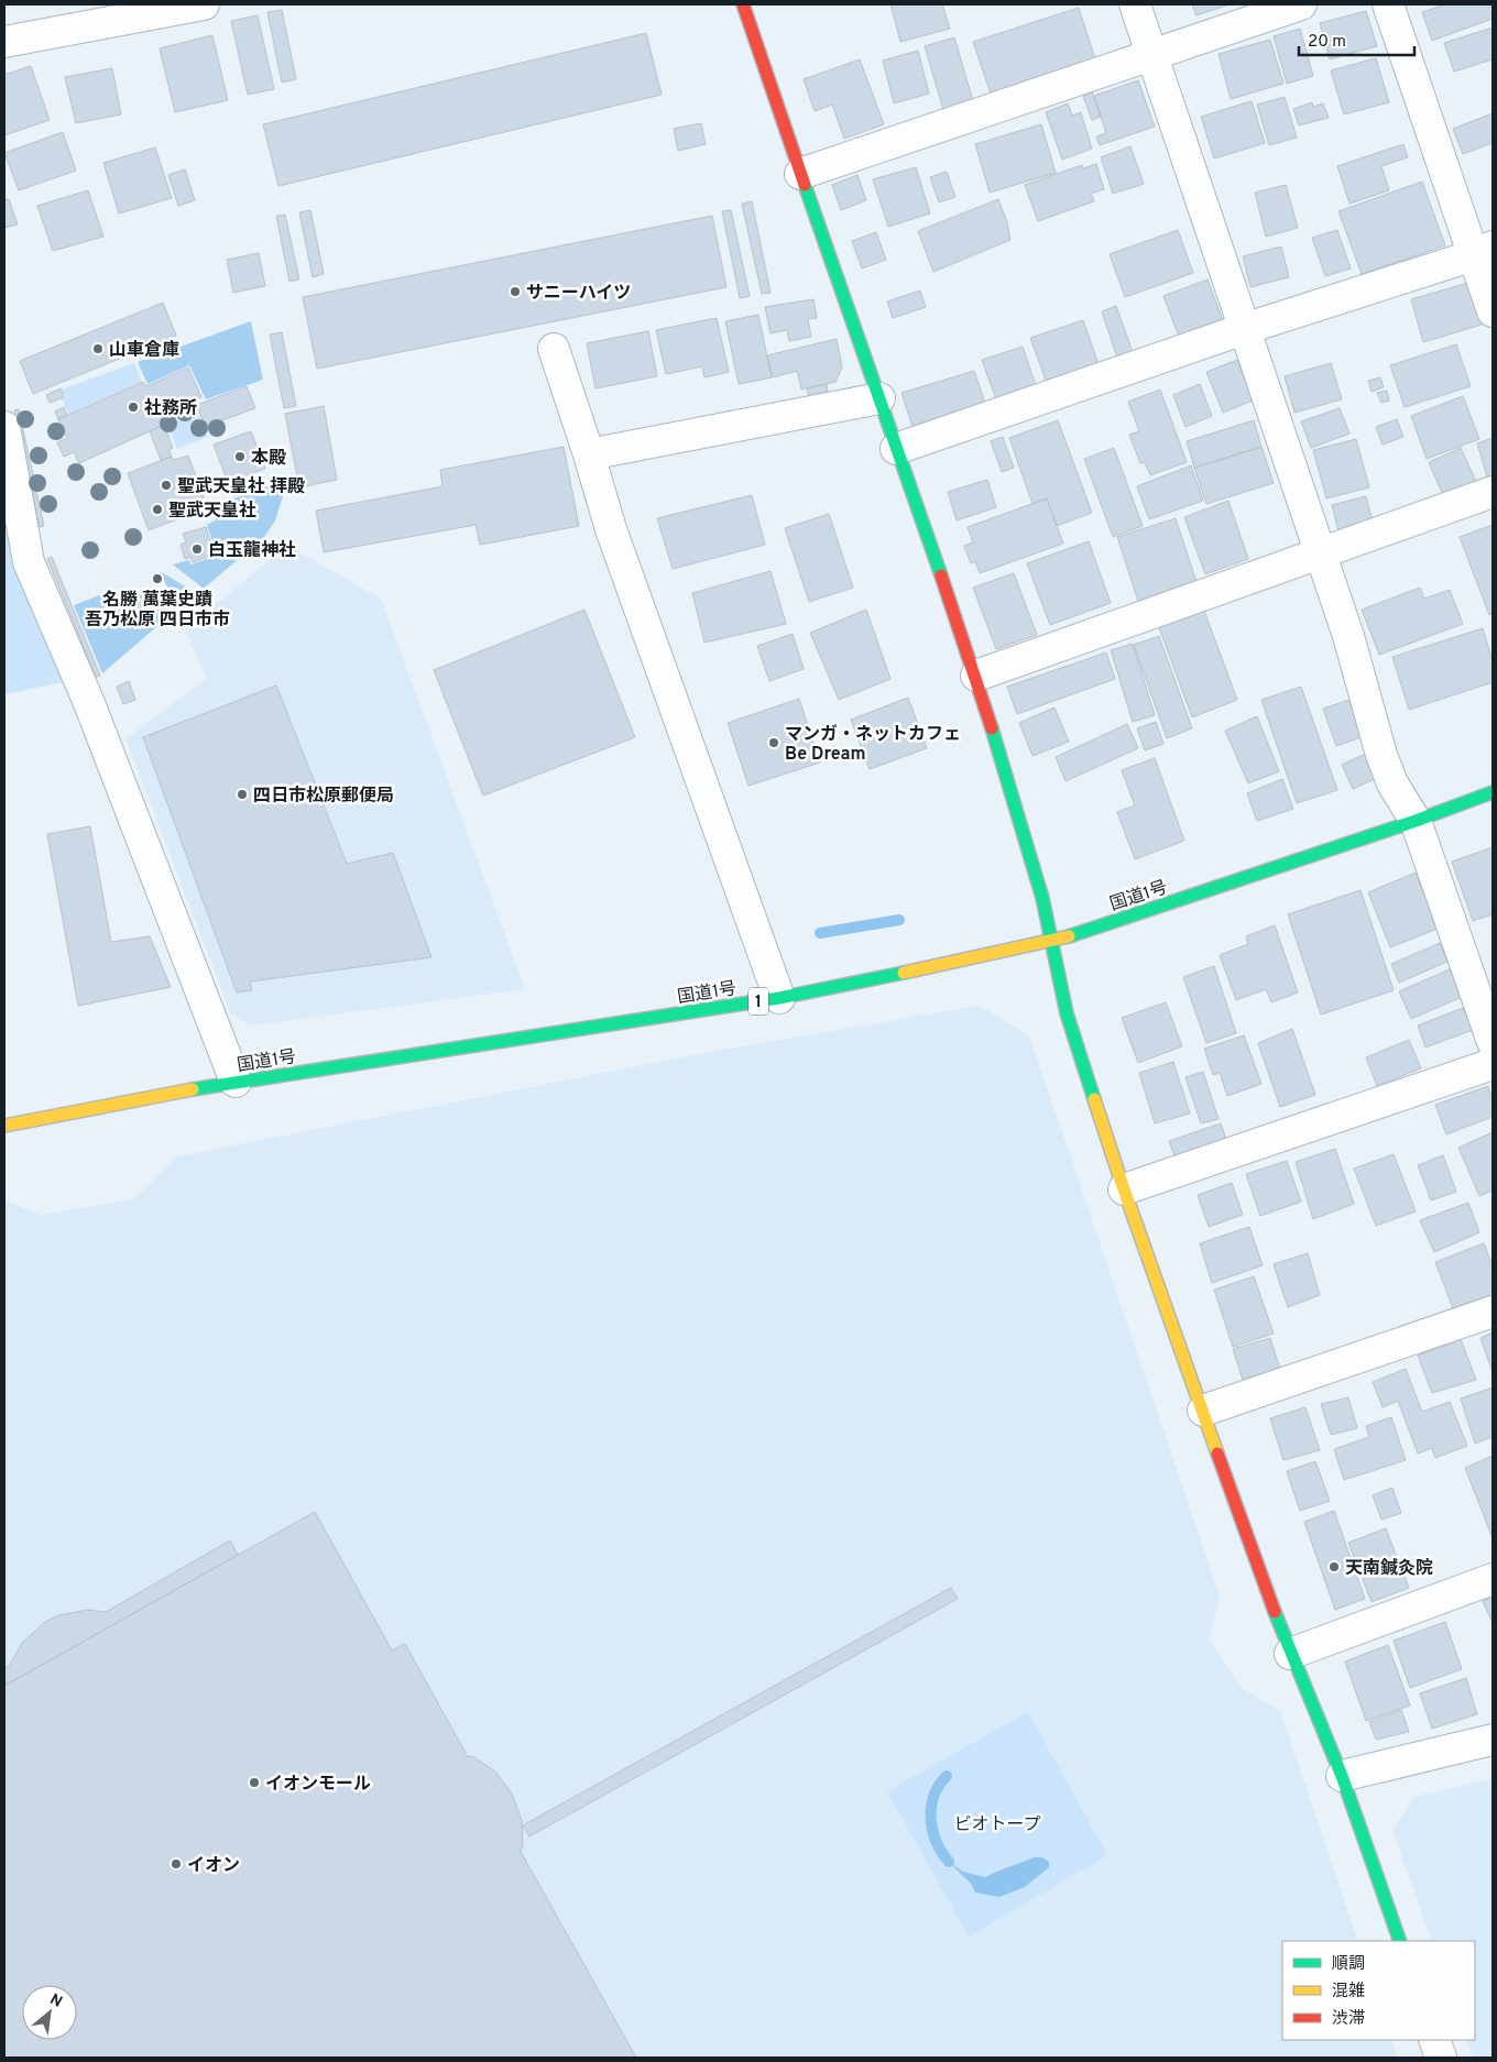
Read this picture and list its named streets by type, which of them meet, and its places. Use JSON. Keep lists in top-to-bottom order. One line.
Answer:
{"streets":{"main road":["国道1号","1"]},"parks":["ビオトープ"],"places":["サニーハイツ","山車倉庫","社務所","本殿","聖武天皇社 拝殿","聖武天皇社","白玉龍神社","名勝 萬葉史蹟 吾乃松原 四日市市","マンガ・ネットカフェ Be Dream","四日市松原郵便局","天南鍼灸院","イオンモール","イオン"],"legend":["順調","混雑","渋滞"],"scale_bar":"20 m","north":"top right"}
